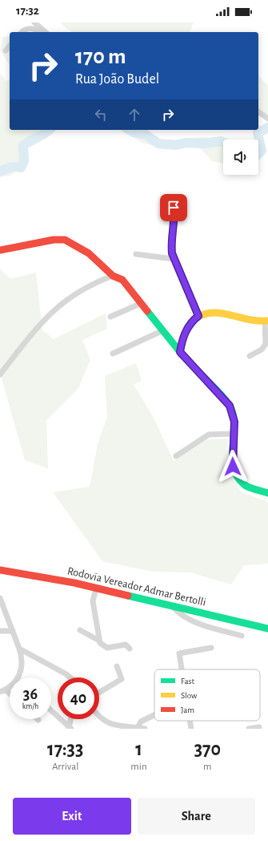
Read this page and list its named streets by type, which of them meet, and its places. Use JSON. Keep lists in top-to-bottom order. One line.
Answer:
{"streets":{"main road":["Rodovia Vereador Admar Bertolli"]},"legend":["Fast","Slow","Jam"],"page":{"status":"17:32","turn":["170 m","Rua João Budel"],"speed":"36 km/h","limit":"40","eta":["17:33","Arrival","1","min","370","m"],"buttons":["Exit","Share"]}}
